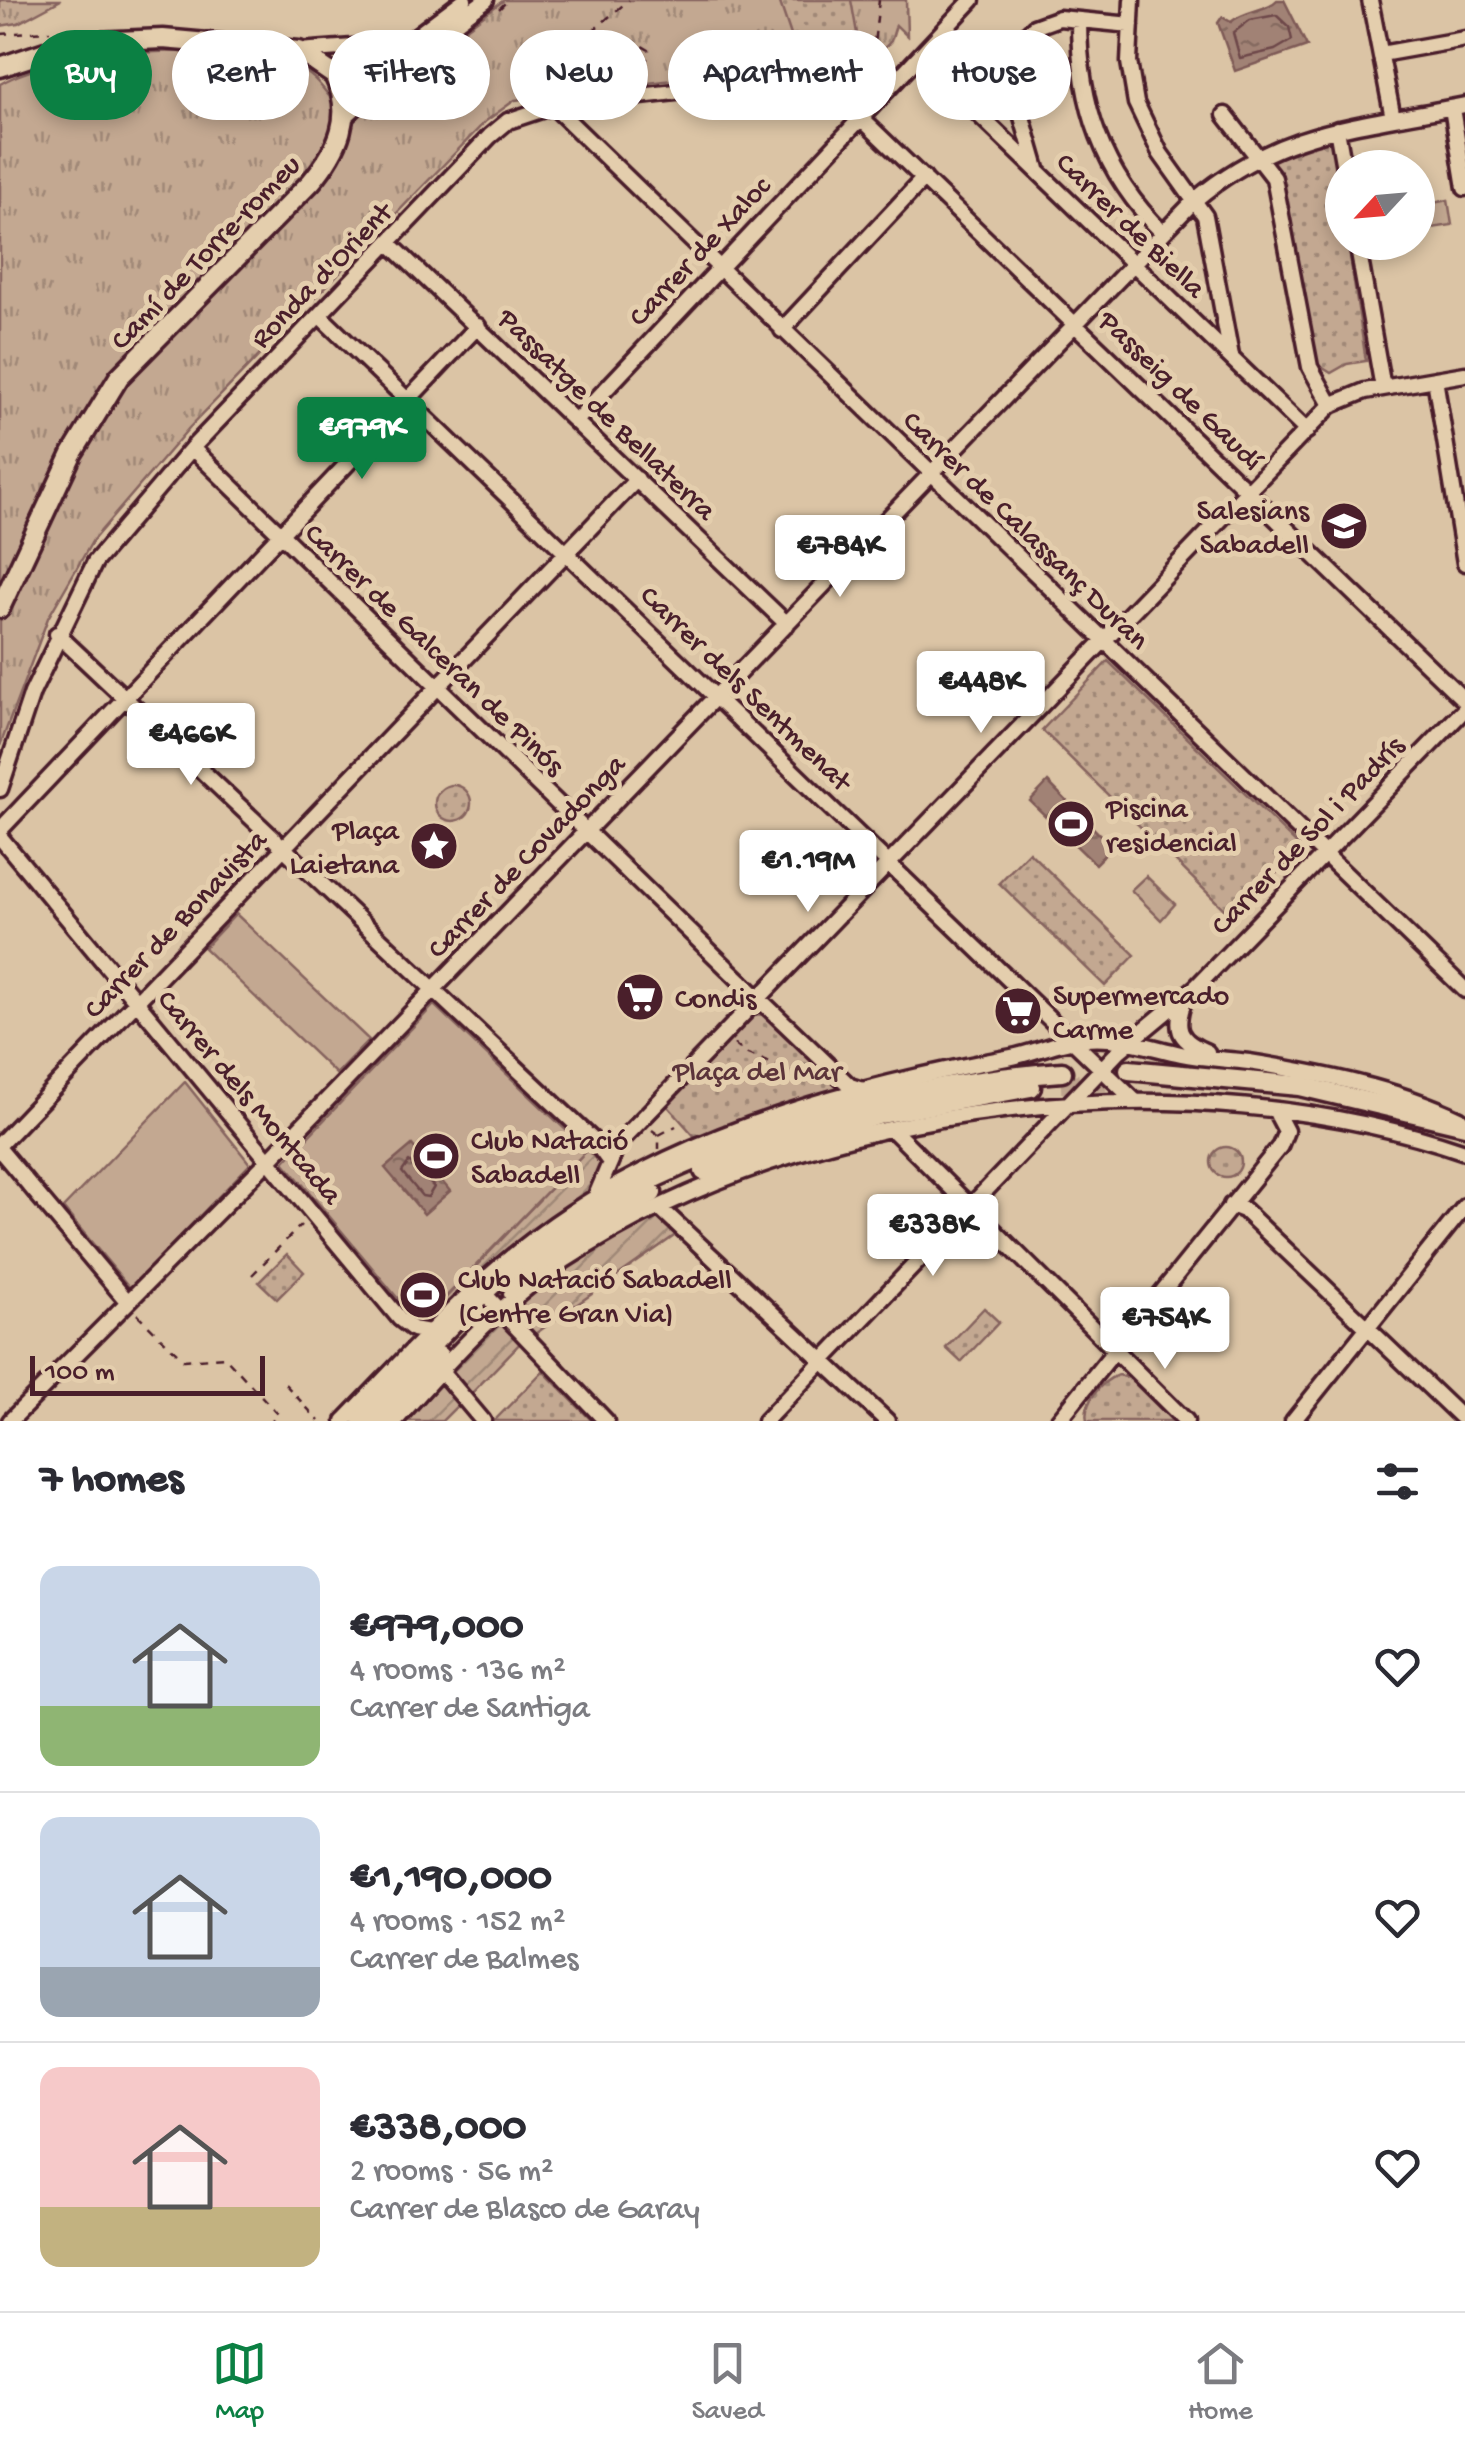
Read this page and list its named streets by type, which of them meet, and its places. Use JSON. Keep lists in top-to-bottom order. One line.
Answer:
{"streets":{"street":["Carrer de Biella","Carrer de Xaloc","Camí de Torre-romeu","Ronda d'Orient","Passeig de Gaudí","Passatge de Bellaterra","Carrer de Calassanç Duran","Carrer de Galceran de Pinós","Carrer dels Sentmenat","Carrer de Sol i Padrís","Carrer de Covadonga","Carrer de Bonavista","Carrer dels Montcada"]},"crossings":[["Carrer de Biella","Carrer de Covadonga"],["Carrer de Xaloc","Passatge de Bellaterra"],["Carrer de Xaloc","Carrer de Calassanç Duran"],["Ronda d'Orient","Passatge de Bellaterra"],["Ronda d'Orient","Carrer de Galceran de Pinós"],["Ronda d'Orient","Carrer dels Sentmenat"],["Passeig de Gaudí","Carrer de Sol i Padrís"],["Passeig de Gaudí","Carrer de Covadonga"],["Passatge de Bellaterra","Carrer de Covadonga"],["Passatge de Bellaterra","Carrer de Bonavista"],["Carrer de Calassanç Duran","Carrer de Sol i Padrís"],["Carrer de Calassanç Duran","Carrer de Covadonga"],["Carrer de Galceran de Pinós","Carrer de Covadonga"],["Carrer de Galceran de Pinós","Carrer de Bonavista"],["Carrer dels Sentmenat","Carrer de Sol i Padrís"],["Carrer dels Sentmenat","Carrer de Covadonga"],["Carrer dels Sentmenat","Carrer de Bonavista"],["Carrer de Covadonga","Carrer dels Montcada"],["Carrer de Bonavista","Carrer dels Montcada"]],"parks":["Plaça del Mar"],"places":{"school or university":["Salesians Sabadell"],"sports":["Piscina residencial","Club Natació Sabadell","Club Natació Sabadell (Centre Gran Via)"],"place":["Plaça Laietana"],"supermarket":["Condis","Supermercado Carme"]},"scale_bar":"100 m","north":"bottom left","page":{"chip":["Buy","Rent","Filters","New","Apartment","House"],"price":["€979K","€784K","€448K","€466K","€1.19M","€338K","€754K"],"scale":"100 m","heading":"7 homes","list":[{"name":"€979,000","note":"4 rooms · 136 m² · Carrer de Santiga"},{"name":"€1,190,000","note":"4 rooms · 152 m² · Carrer de Balmes"},{"name":"€338,000","note":"2 rooms · 56 m² · Carrer de Blasco de Garay"}],"tabs":["Map","Saved","Home"]}}
